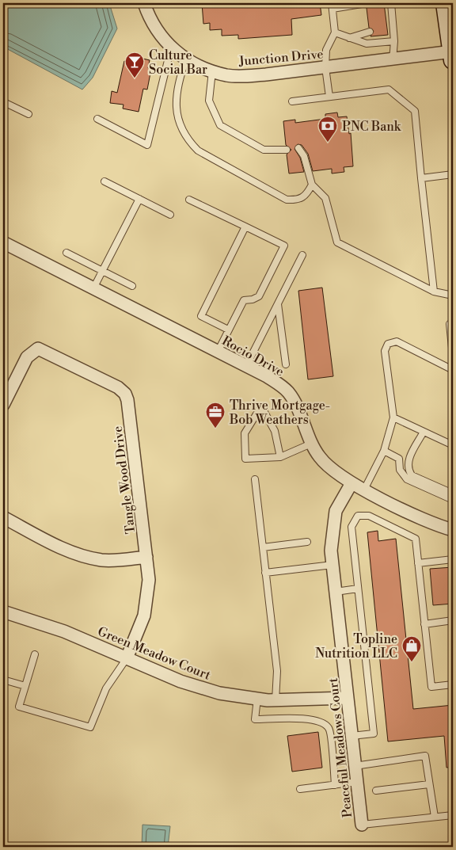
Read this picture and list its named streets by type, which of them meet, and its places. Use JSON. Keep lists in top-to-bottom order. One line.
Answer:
{"streets":{"street":["Junction Drive","Rocio Drive","Tangle Wood Drive","Green Meadow Court","Peaceful Meadows Court"]},"crossings":[["Rocio Drive","Peaceful Meadows Court"],["Tangle Wood Drive","Green Meadow Court"],["Green Meadow Court","Peaceful Meadows Court"]],"places":{"bar":["Culture Social Bar"],"bank":["PNC Bank"],"office":["Thrive Mortgage- Bob Weathers"],"shop":["Topline Nutrition LLC"]}}
